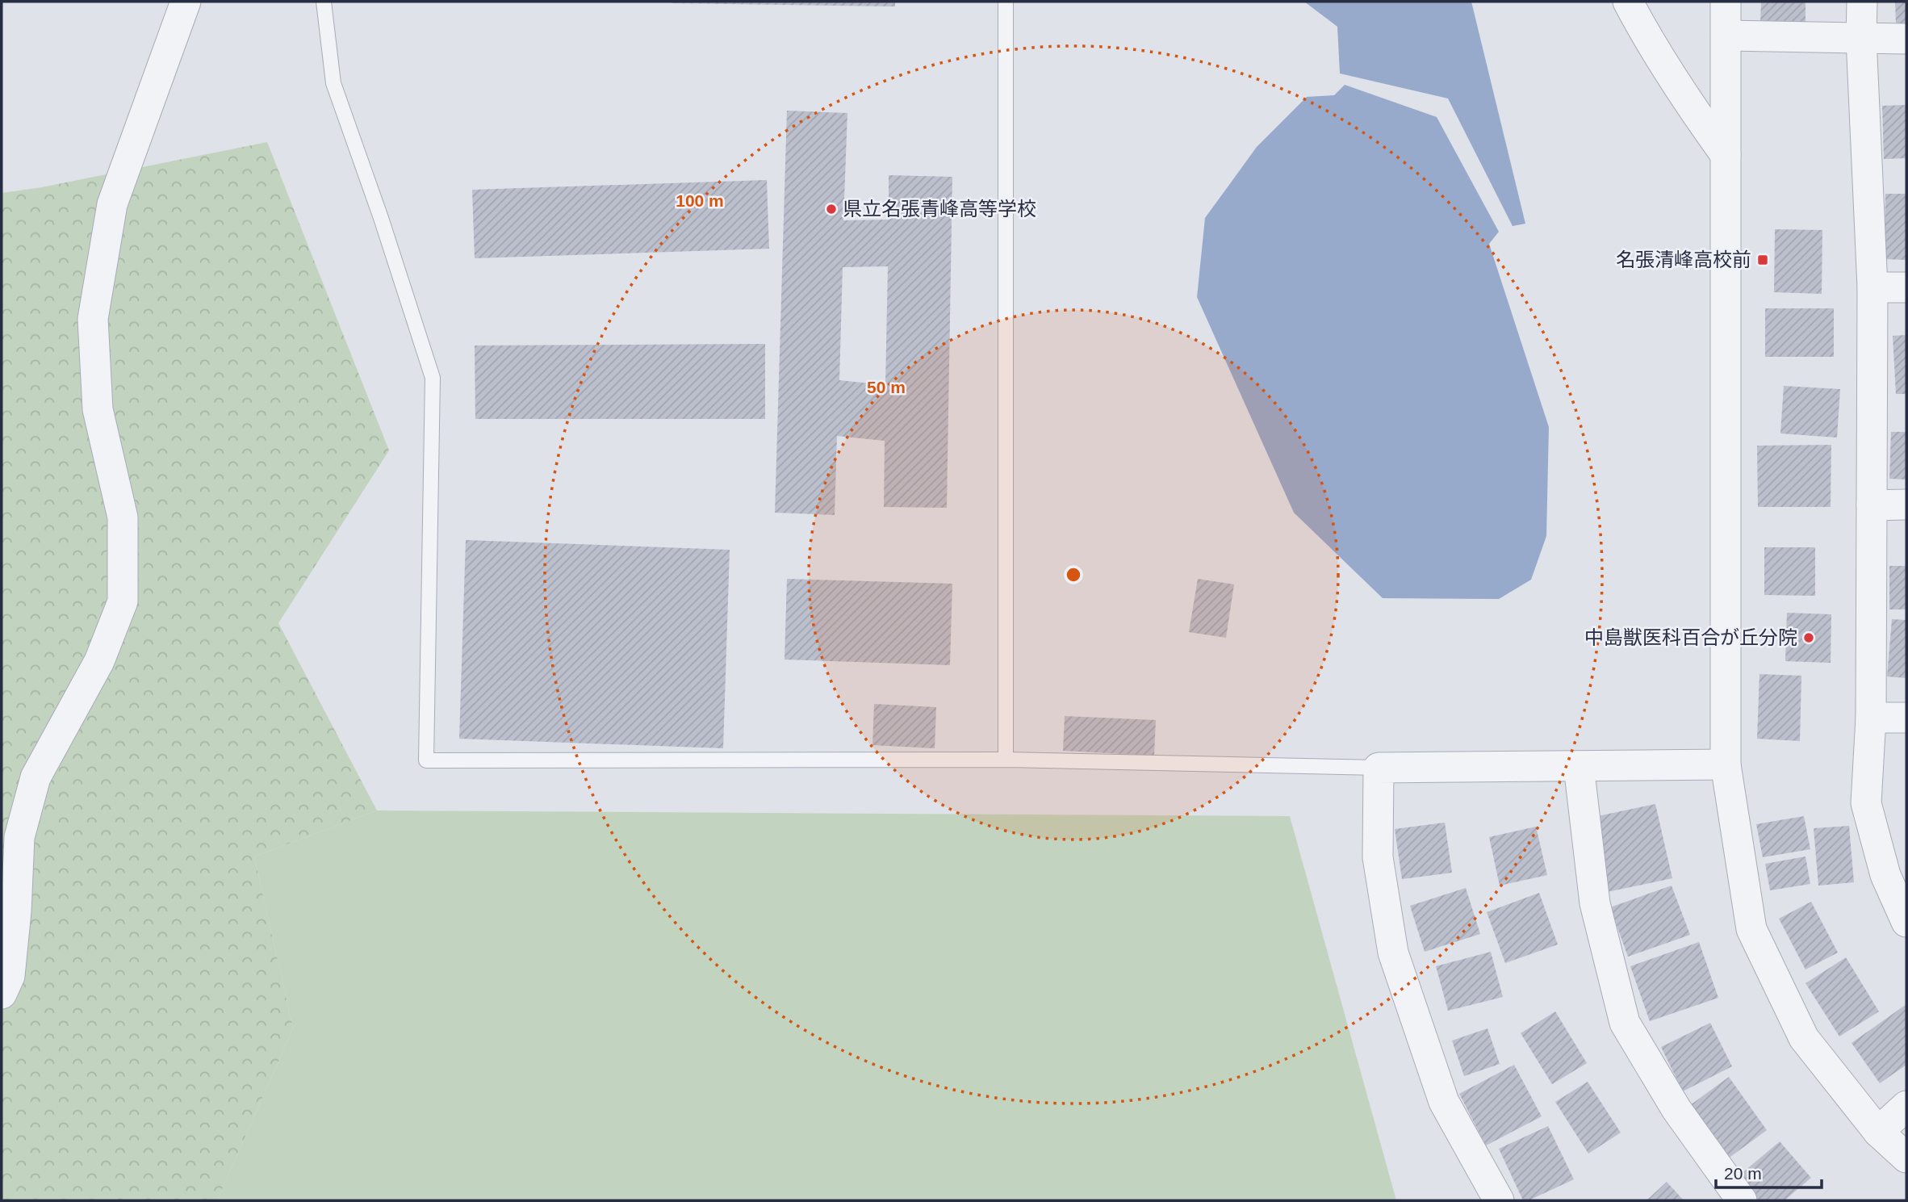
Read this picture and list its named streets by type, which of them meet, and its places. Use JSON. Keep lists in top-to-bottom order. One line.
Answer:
{"places":{"other":["県立名張青峰高等学校","中島獣医科百合が丘分院"],"transit":["名張清峰高校前"]},"scale_bar":"20 m","rings":["100 m","50 m"]}
